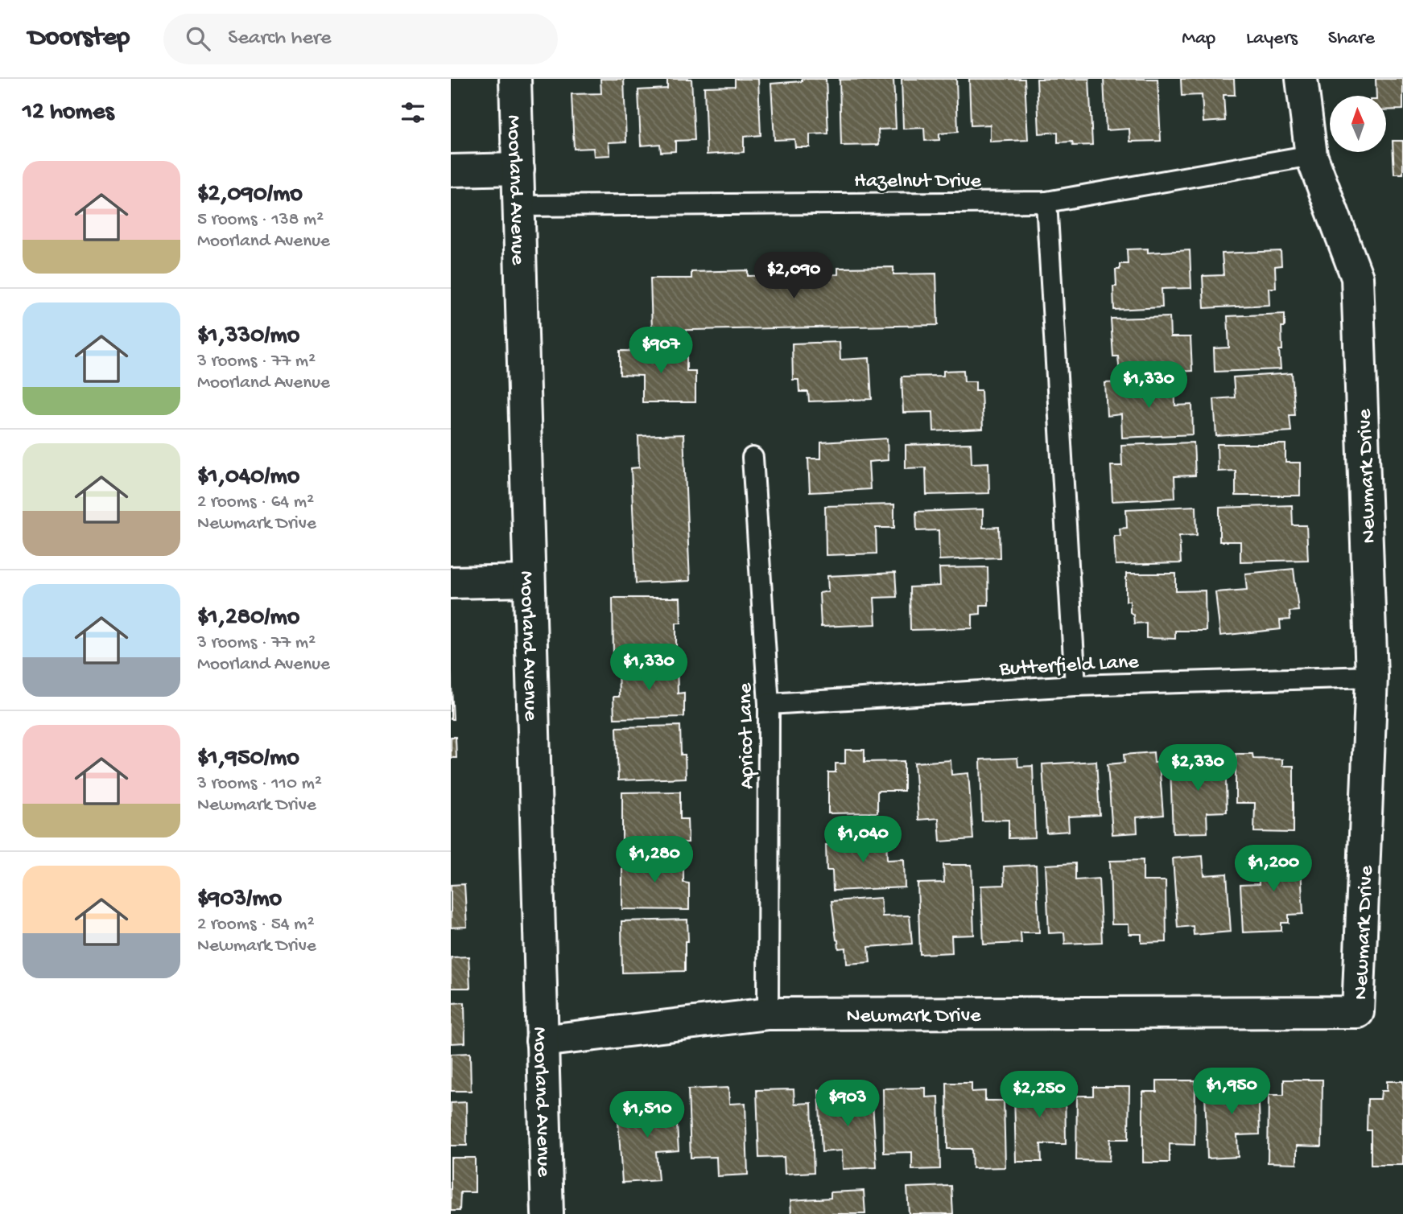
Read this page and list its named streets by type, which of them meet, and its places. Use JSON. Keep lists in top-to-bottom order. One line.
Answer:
{"streets":{"street":["Moorland Avenue","Newmark Drive"],"lane":["Hazelnut Drive","Butterfield Lane","Apricot Lane"]},"crossings":[["Hazelnut Drive","Moorland Avenue"],["Hazelnut Drive","Newmark Drive"],["Moorland Avenue","Newmark Drive"],["Newmark Drive","Butterfield Lane"],["Newmark Drive","Apricot Lane"],["Butterfield Lane","Apricot Lane"]],"north":"top","page":{"header":"Doorstep","search":"Search here","nav":["Map","Layers","Share"],"heading":"12 homes","list":[{"name":"$2,090/mo","note":"5 rooms · 138 m² · Moorland Avenue"},{"name":"$1,330/mo","note":"3 rooms · 77 m² · Moorland Avenue"},{"name":"$1,040/mo","note":"2 rooms · 64 m² · Newmark Drive"},{"name":"$1,280/mo","note":"3 rooms · 77 m² · Moorland Avenue"},{"name":"$1,950/mo","note":"3 rooms · 110 m² · Newmark Drive"},{"name":"$903/mo","note":"2 rooms · 54 m² · Newmark Drive"}],"price":["$2,090","$907","$1,330","$1,330","$2,330","$1,040","$1,280","$1,200","$1,950","$2,250","$903","$1,510"]}}
